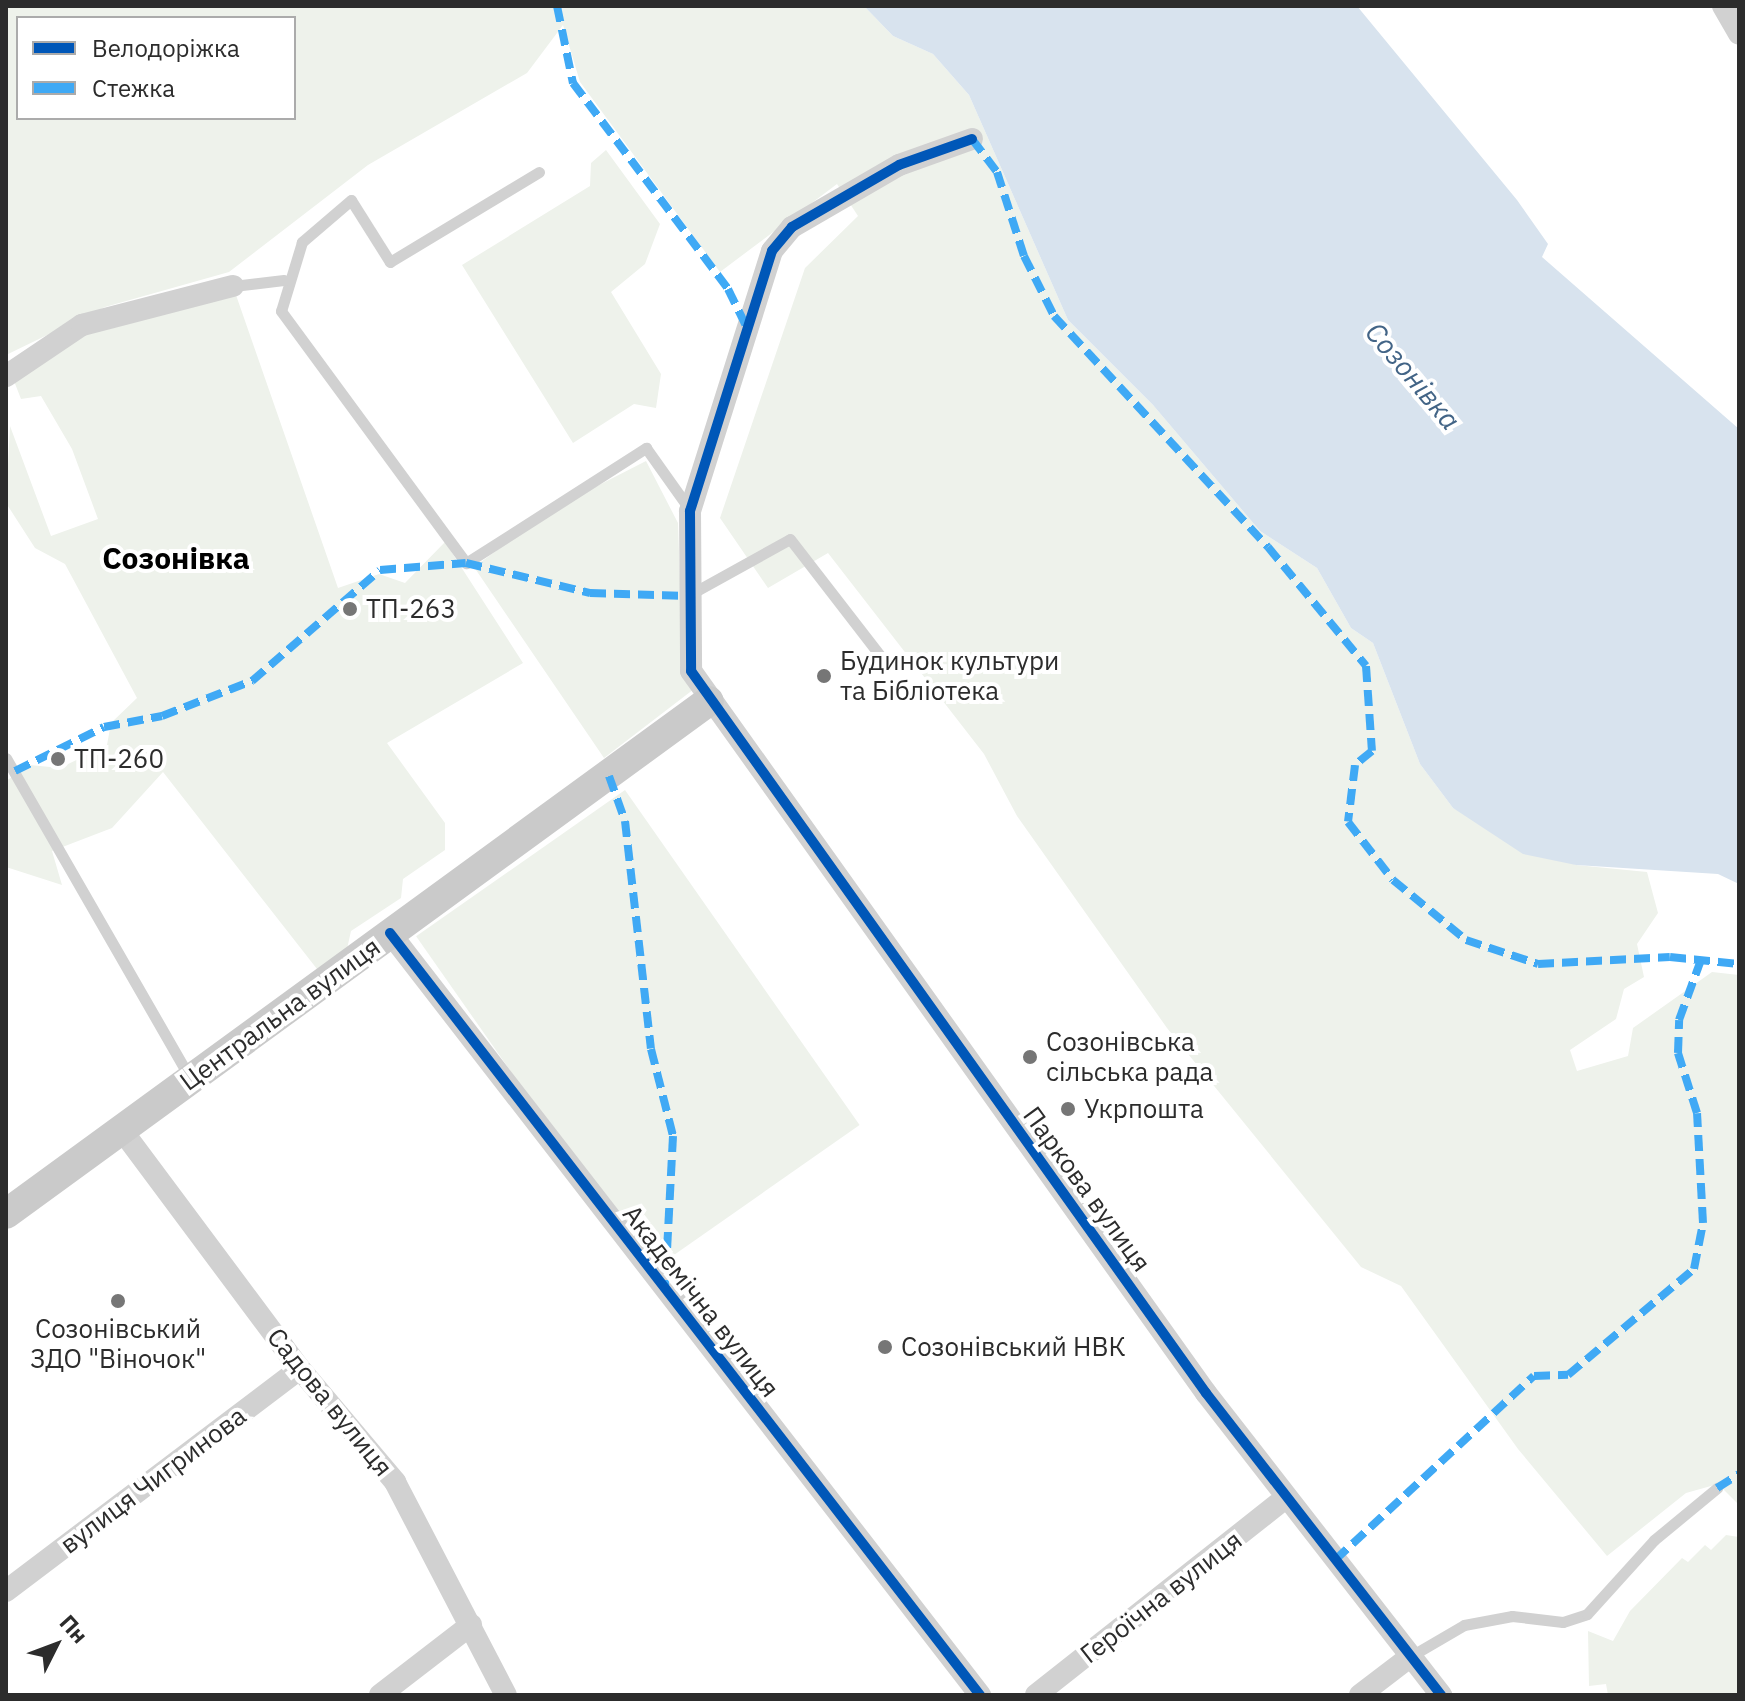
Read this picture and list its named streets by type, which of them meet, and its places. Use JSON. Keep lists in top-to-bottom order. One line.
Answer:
{"streets":{"street":["Центральна вулиця","Паркова вулиця","Академічна вулиця","Садова вулиця","вулиця Чигринова","Героїчна вулиця"]},"crossings":[["Центральна вулиця","Паркова вулиця"],["Центральна вулиця","Академічна вулиця"],["Центральна вулиця","Садова вулиця"],["Паркова вулиця","Героїчна вулиця"],["Садова вулиця","вулиця Чигринова"]],"districts":["Созонівка"],"water":["Созонівка"],"places":["ТП-263","Будинок культури та Бібліотека","ТП-260","Созонівська сільська рада","Укрпошта","Созонівський ЗДО \"Віночок\"","Созонівський НВК"],"legend":["Велодоріжка","Стежка"],"north":"top right"}
